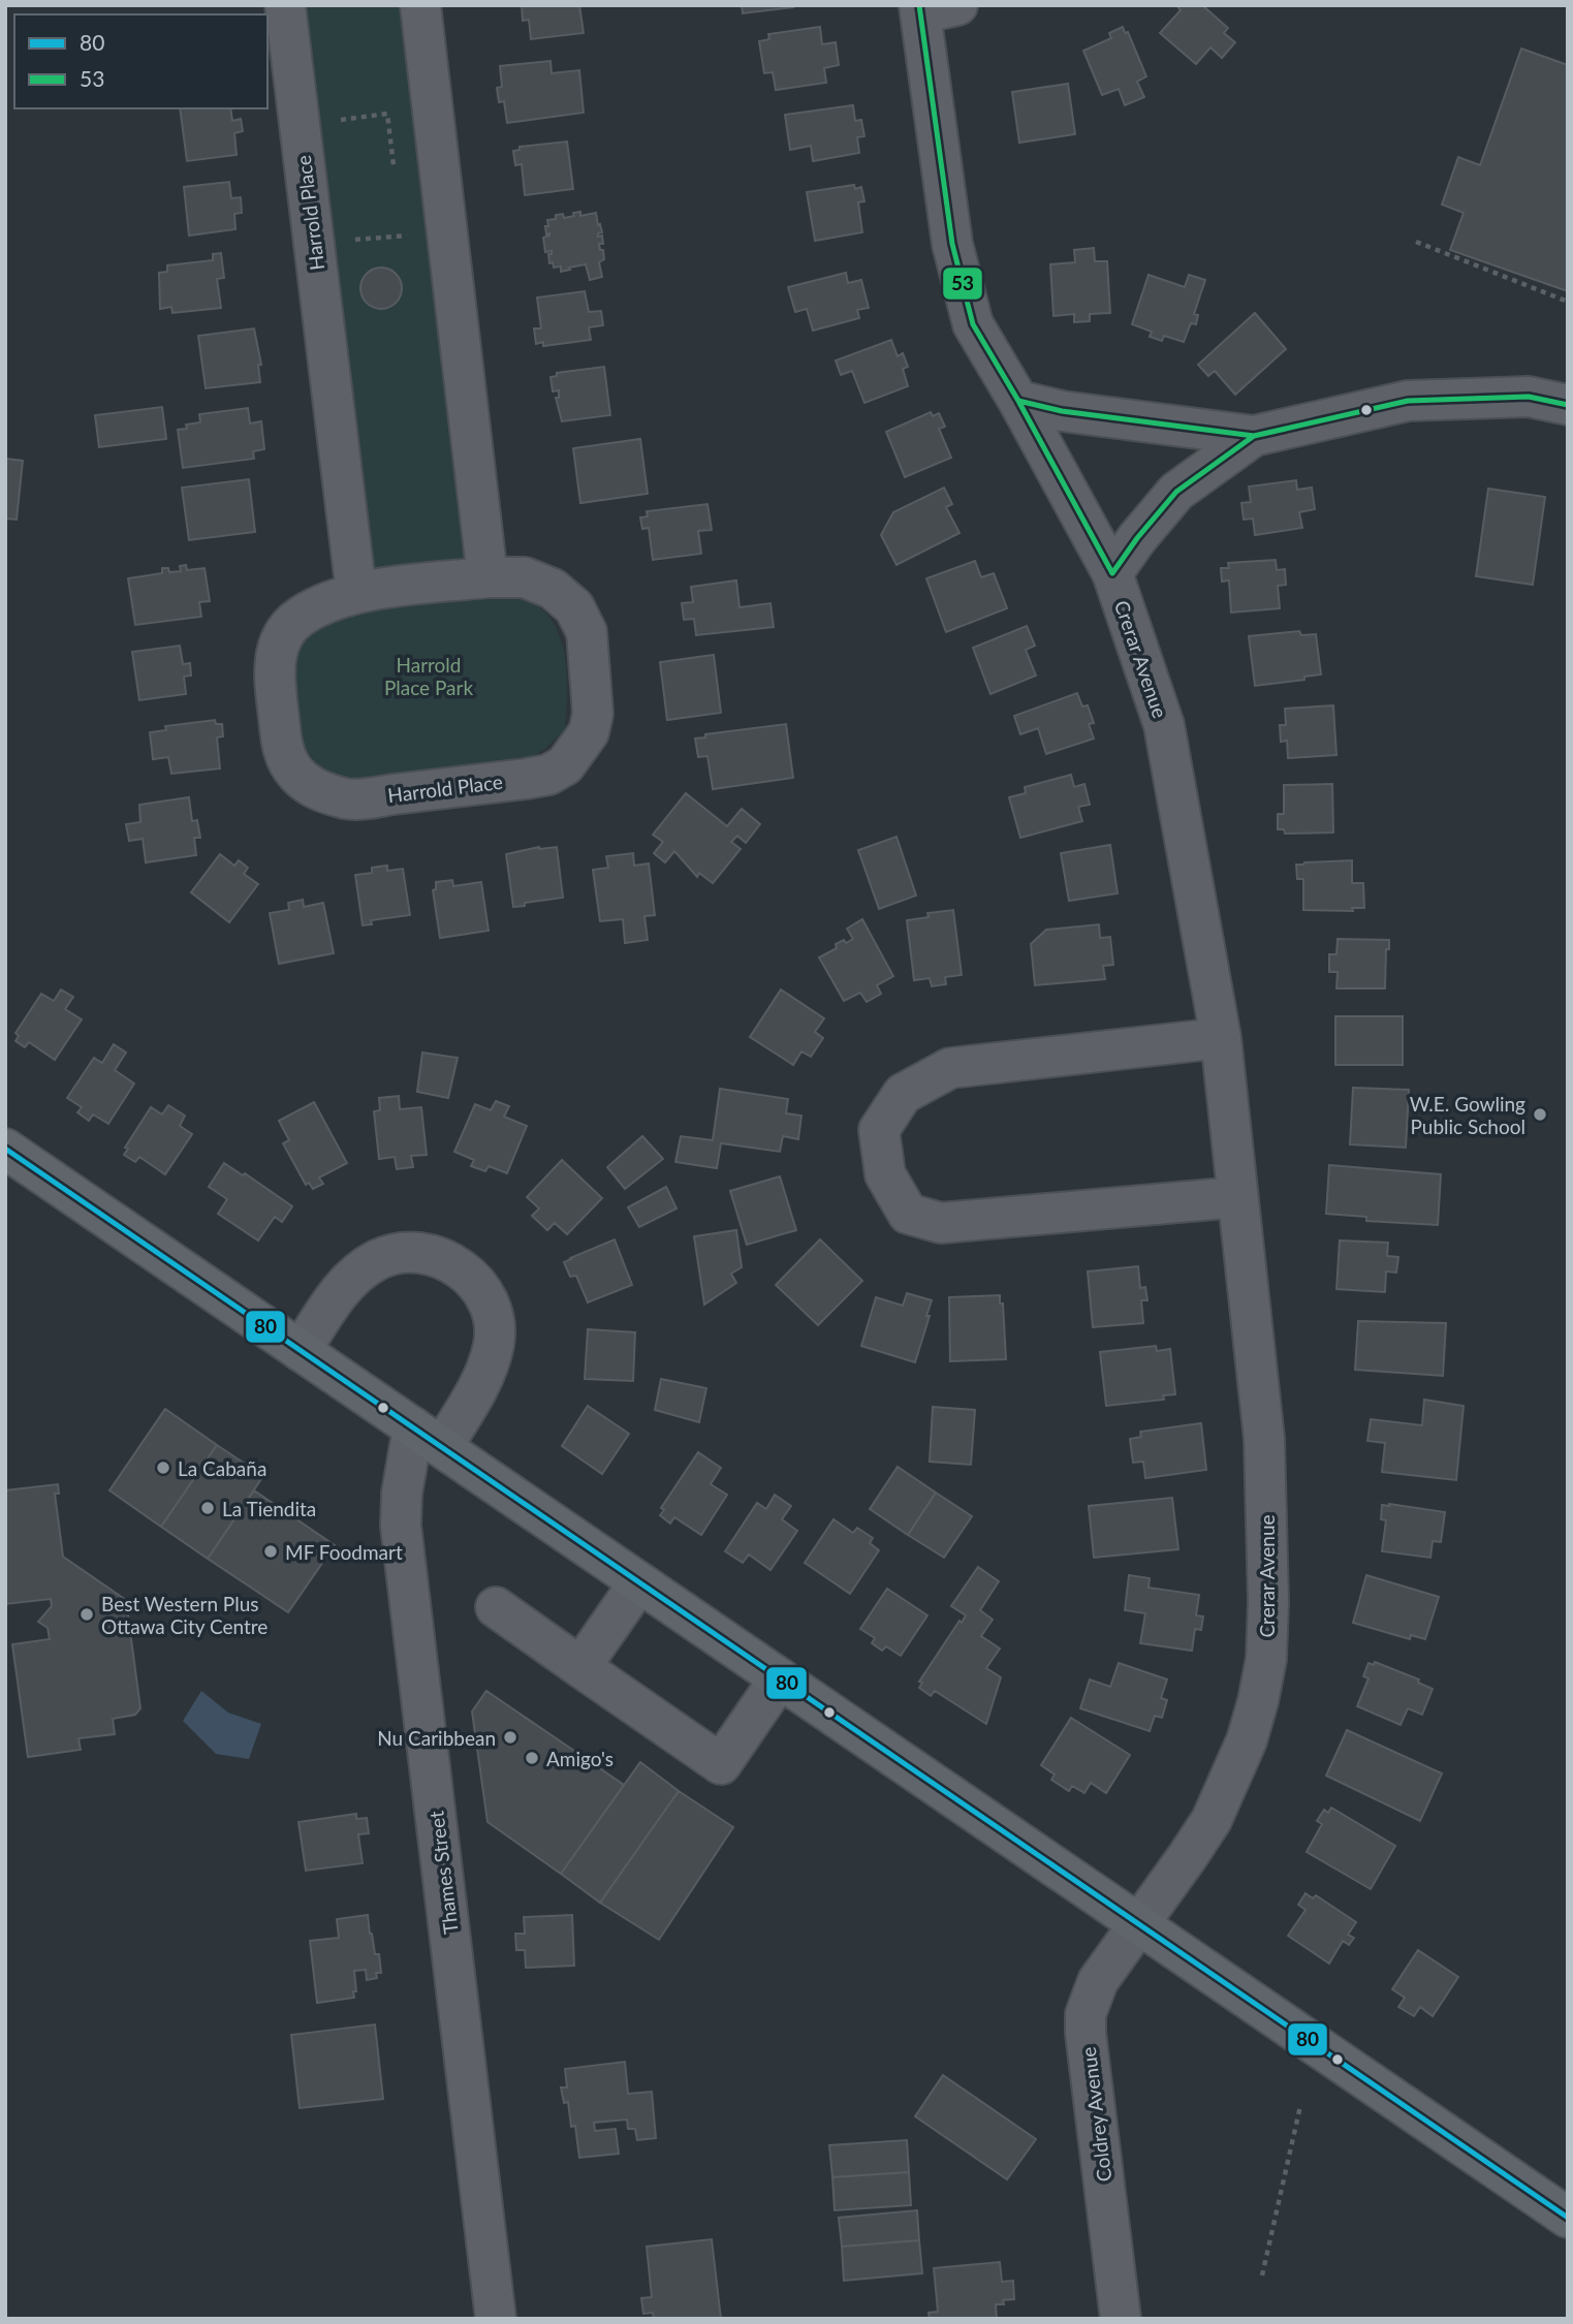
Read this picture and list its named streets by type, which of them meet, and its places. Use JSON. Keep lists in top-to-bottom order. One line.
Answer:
{"streets":{"street":["Harrold Place","Crerar Avenue","Thames Street","Coldrey Avenue"]},"crossings":[["Crerar Avenue","Coldrey Avenue"]],"parks":["Harrold Place Park"],"places":["W.E. Gowling Public School","La Cabaña","La Tiendita","MF Foodmart","Best Western Plus Ottawa City Centre","Nu Caribbean","Amigo's"],"lines":["transit line 53","transit line 80"],"legend":["80","53"]}
